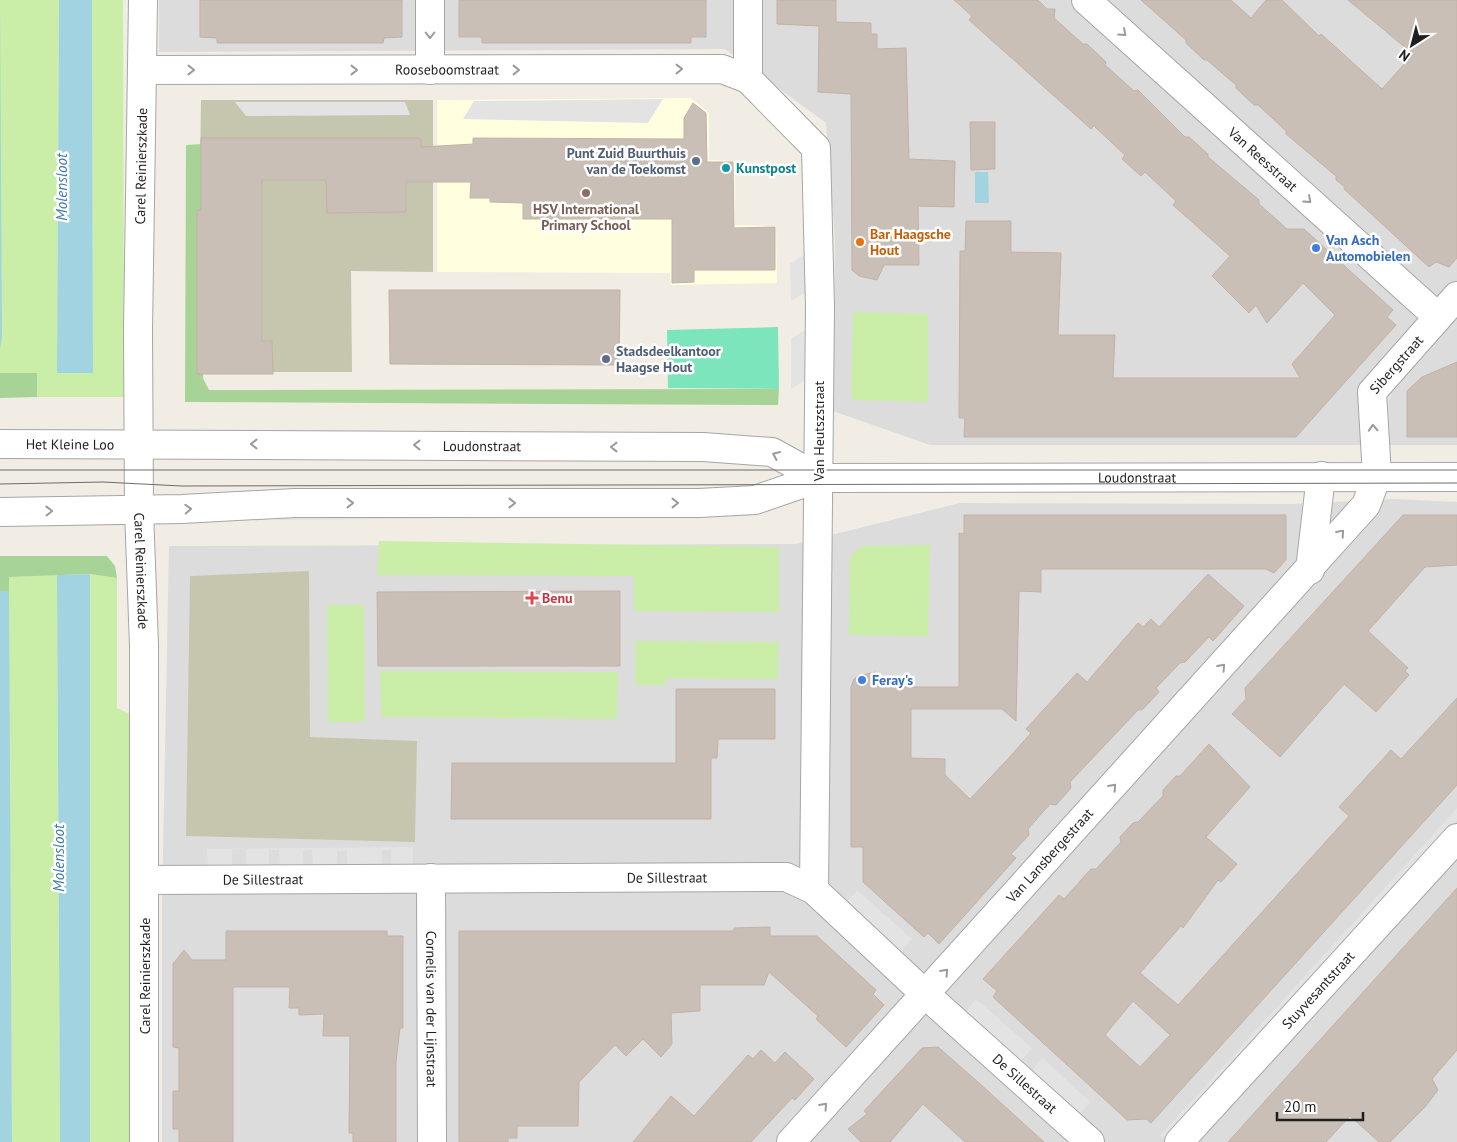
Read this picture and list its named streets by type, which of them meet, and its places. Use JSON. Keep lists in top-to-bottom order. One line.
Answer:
{"streets":{"street":["Rooseboomstraat","Van Reesstraat","Carel Reinierszkade","Sibergstraat","Van Heutszstraat","Het Kleine Loo","Loudonstraat","Van Lansbergestraat","De Sillestraat","Stuyvesantstraat","Cornelis van der Lijnstraat"]},"crossings":[["Rooseboomstraat","Carel Reinierszkade"],["Rooseboomstraat","Van Heutszstraat"],["Van Reesstraat","Sibergstraat"],["Carel Reinierszkade","Het Kleine Loo"],["Carel Reinierszkade","Loudonstraat"],["Carel Reinierszkade","De Sillestraat"],["Sibergstraat","Loudonstraat"],["Sibergstraat","Van Lansbergestraat"],["Van Heutszstraat","Loudonstraat"],["Van Heutszstraat","De Sillestraat"],["Het Kleine Loo","Loudonstraat"],["Loudonstraat","Van Lansbergestraat"],["Van Lansbergestraat","De Sillestraat"],["De Sillestraat","Cornelis van der Lijnstraat"]],"one_way":["Rooseboomstraat","Van Reesstraat","Sibergstraat","Van Lansbergestraat"],"water":["Molensloot"],"places":{"other":["Punt Zuid Buurthuis van de Toekomst","Kunstpost","HSV International Primary School","Bar Haagsche Hout","Van Asch Automobielen","Stadsdeelkantoor Haagse Hout","Feray's"],"health":["Benu"]},"scale_bar":"20 m","north":"bottom left"}
